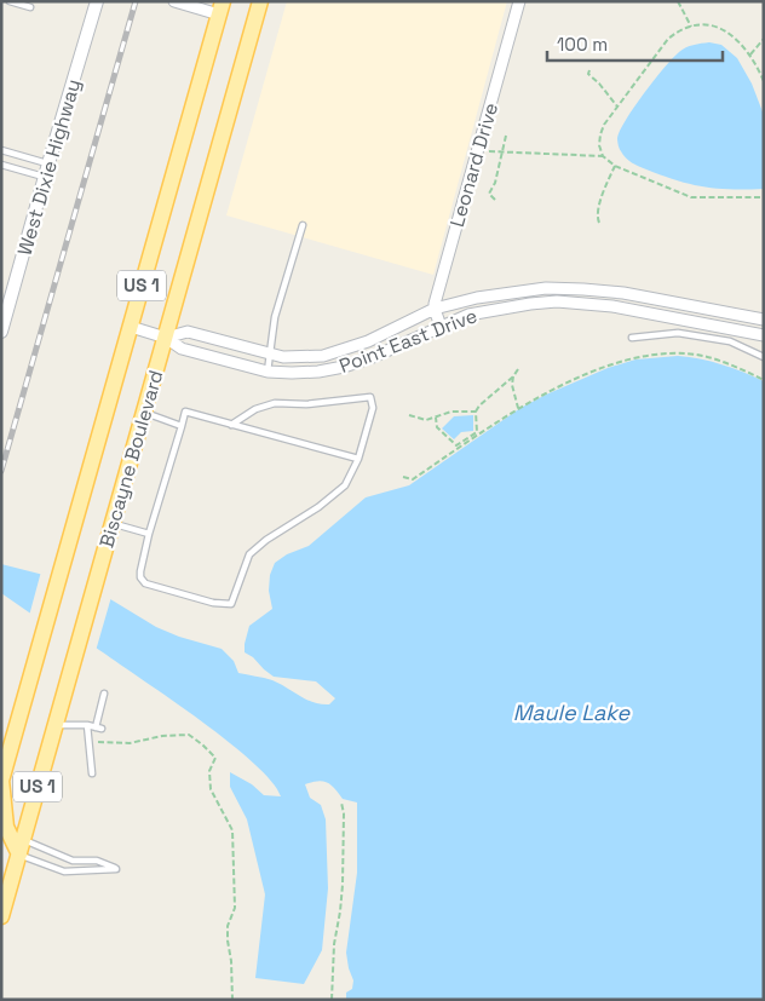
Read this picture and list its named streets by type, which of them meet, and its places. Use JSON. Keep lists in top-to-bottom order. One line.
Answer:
{"streets":{"main road":["US 1","Biscayne Boulevard"],"street":["Leonard Drive","West Dixie Highway","Point East Drive"]},"crossings":[["Leonard Drive","Point East Drive"],["Point East Drive","Biscayne Boulevard"]],"water":["Maule Lake"],"scale_bar":"100 m"}
